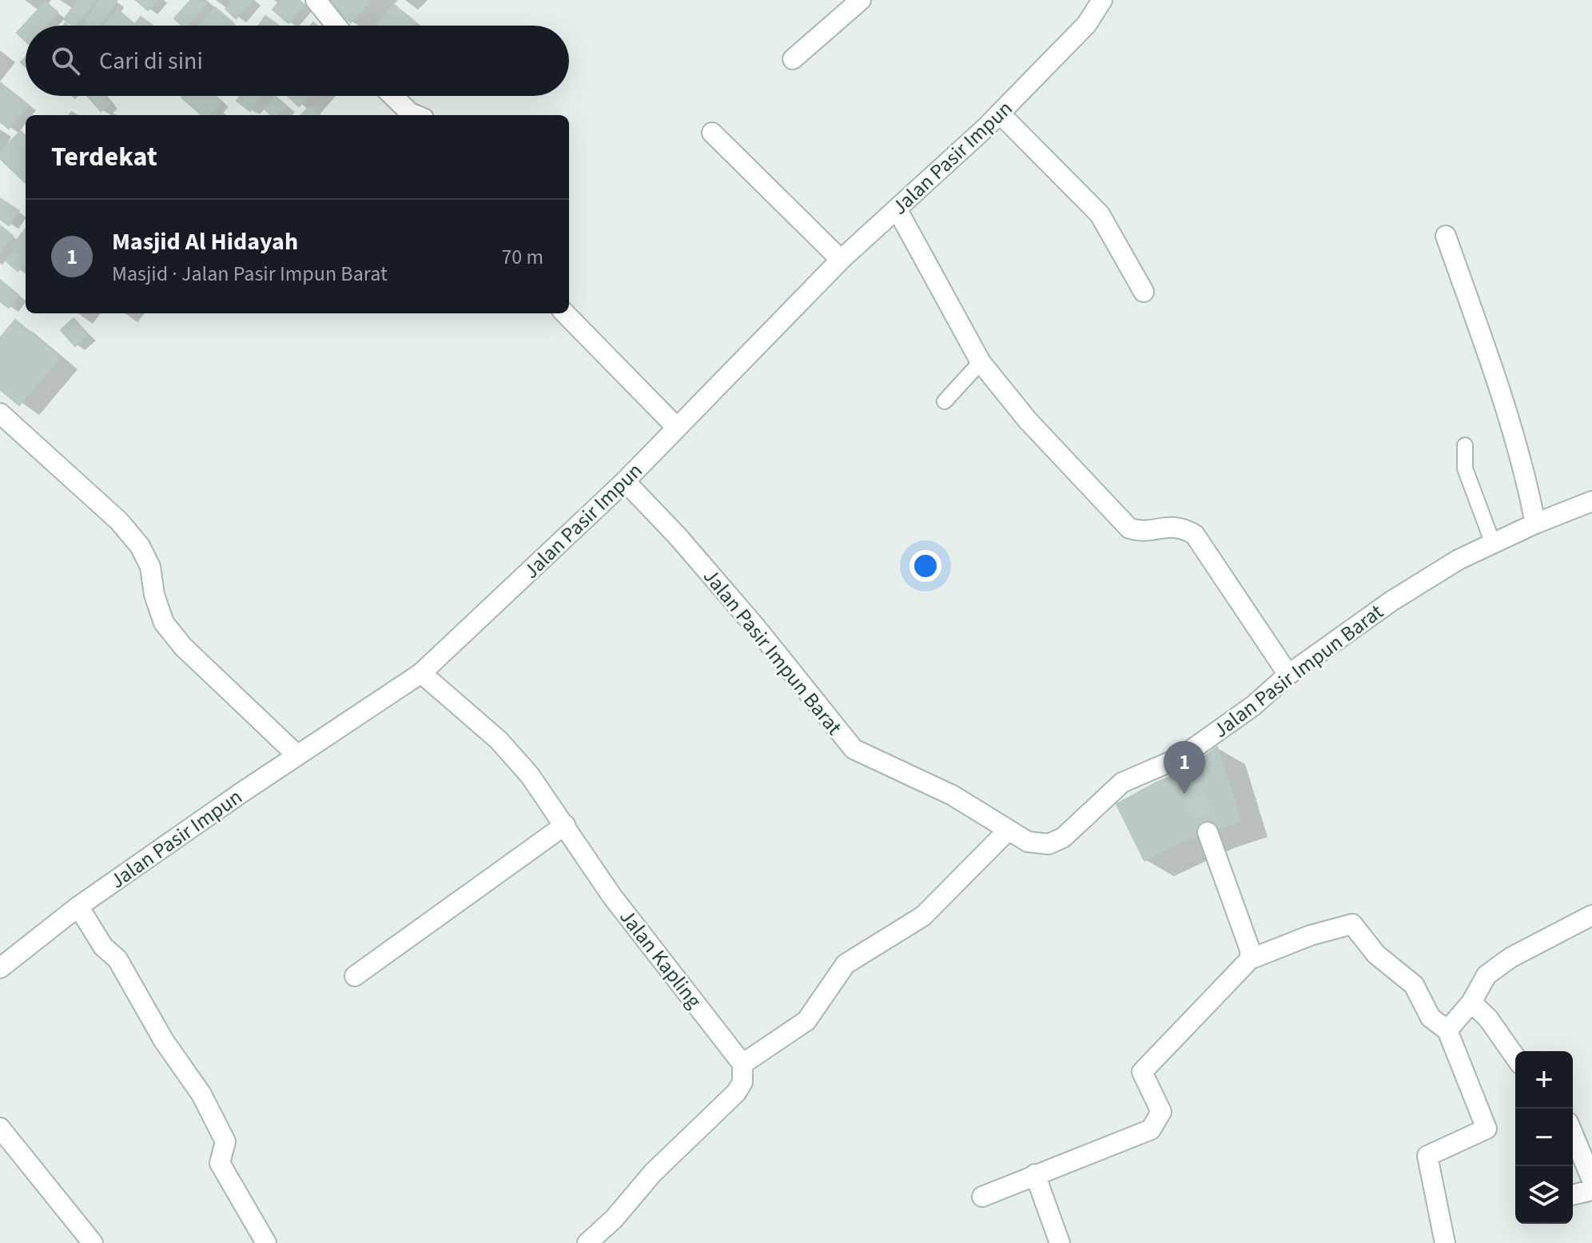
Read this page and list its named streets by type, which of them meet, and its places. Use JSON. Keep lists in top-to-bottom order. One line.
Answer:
{"streets":{"street":["Jalan Pasir Impun","Jalan Pasir Impun Barat","Jalan Kapling"]},"crossings":[["Jalan Pasir Impun","Jalan Pasir Impun Barat"],["Jalan Pasir Impun","Jalan Kapling"]],"page":{"search":"Cari di sini","heading":"Terdekat","list":[{"mark":"1","name":"Masjid Al Hidayah","note":"Masjid · Jalan Pasir Impun Barat","value":"70 m"}],"pins":"1","map_buttons":["+","−"]}}
